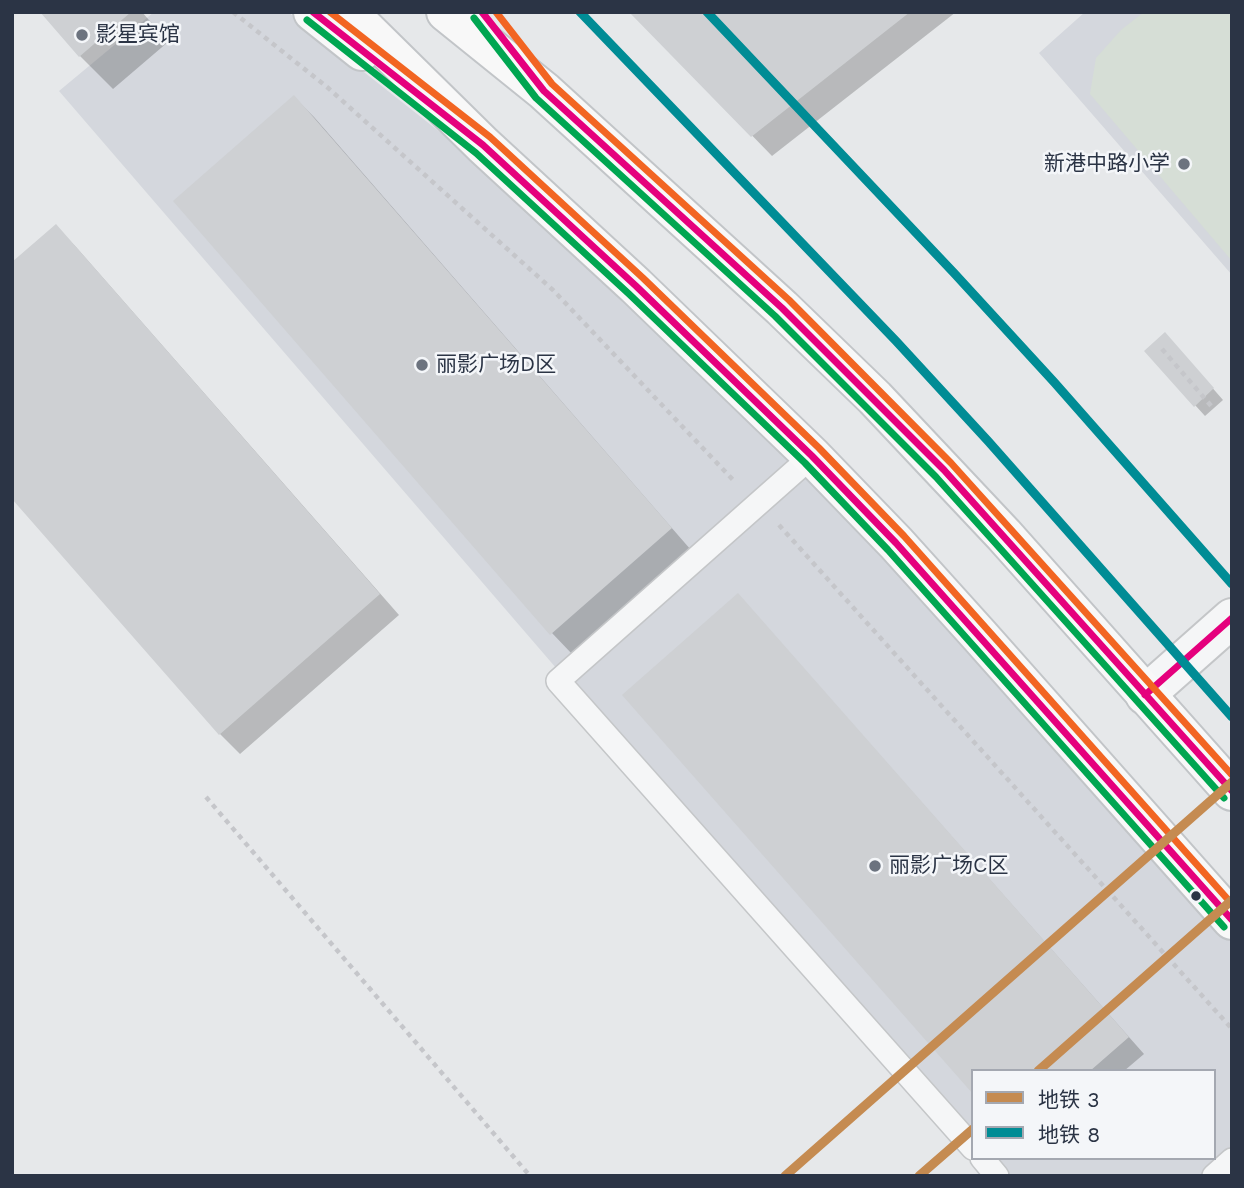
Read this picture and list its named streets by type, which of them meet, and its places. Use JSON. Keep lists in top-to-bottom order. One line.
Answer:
{"places":["影星宾馆","新港中路小学","丽影广场D区","丽影广场C区"],"lines":["metro line 8","metro line 3"],"legend":["地铁 3","地铁 8"]}
